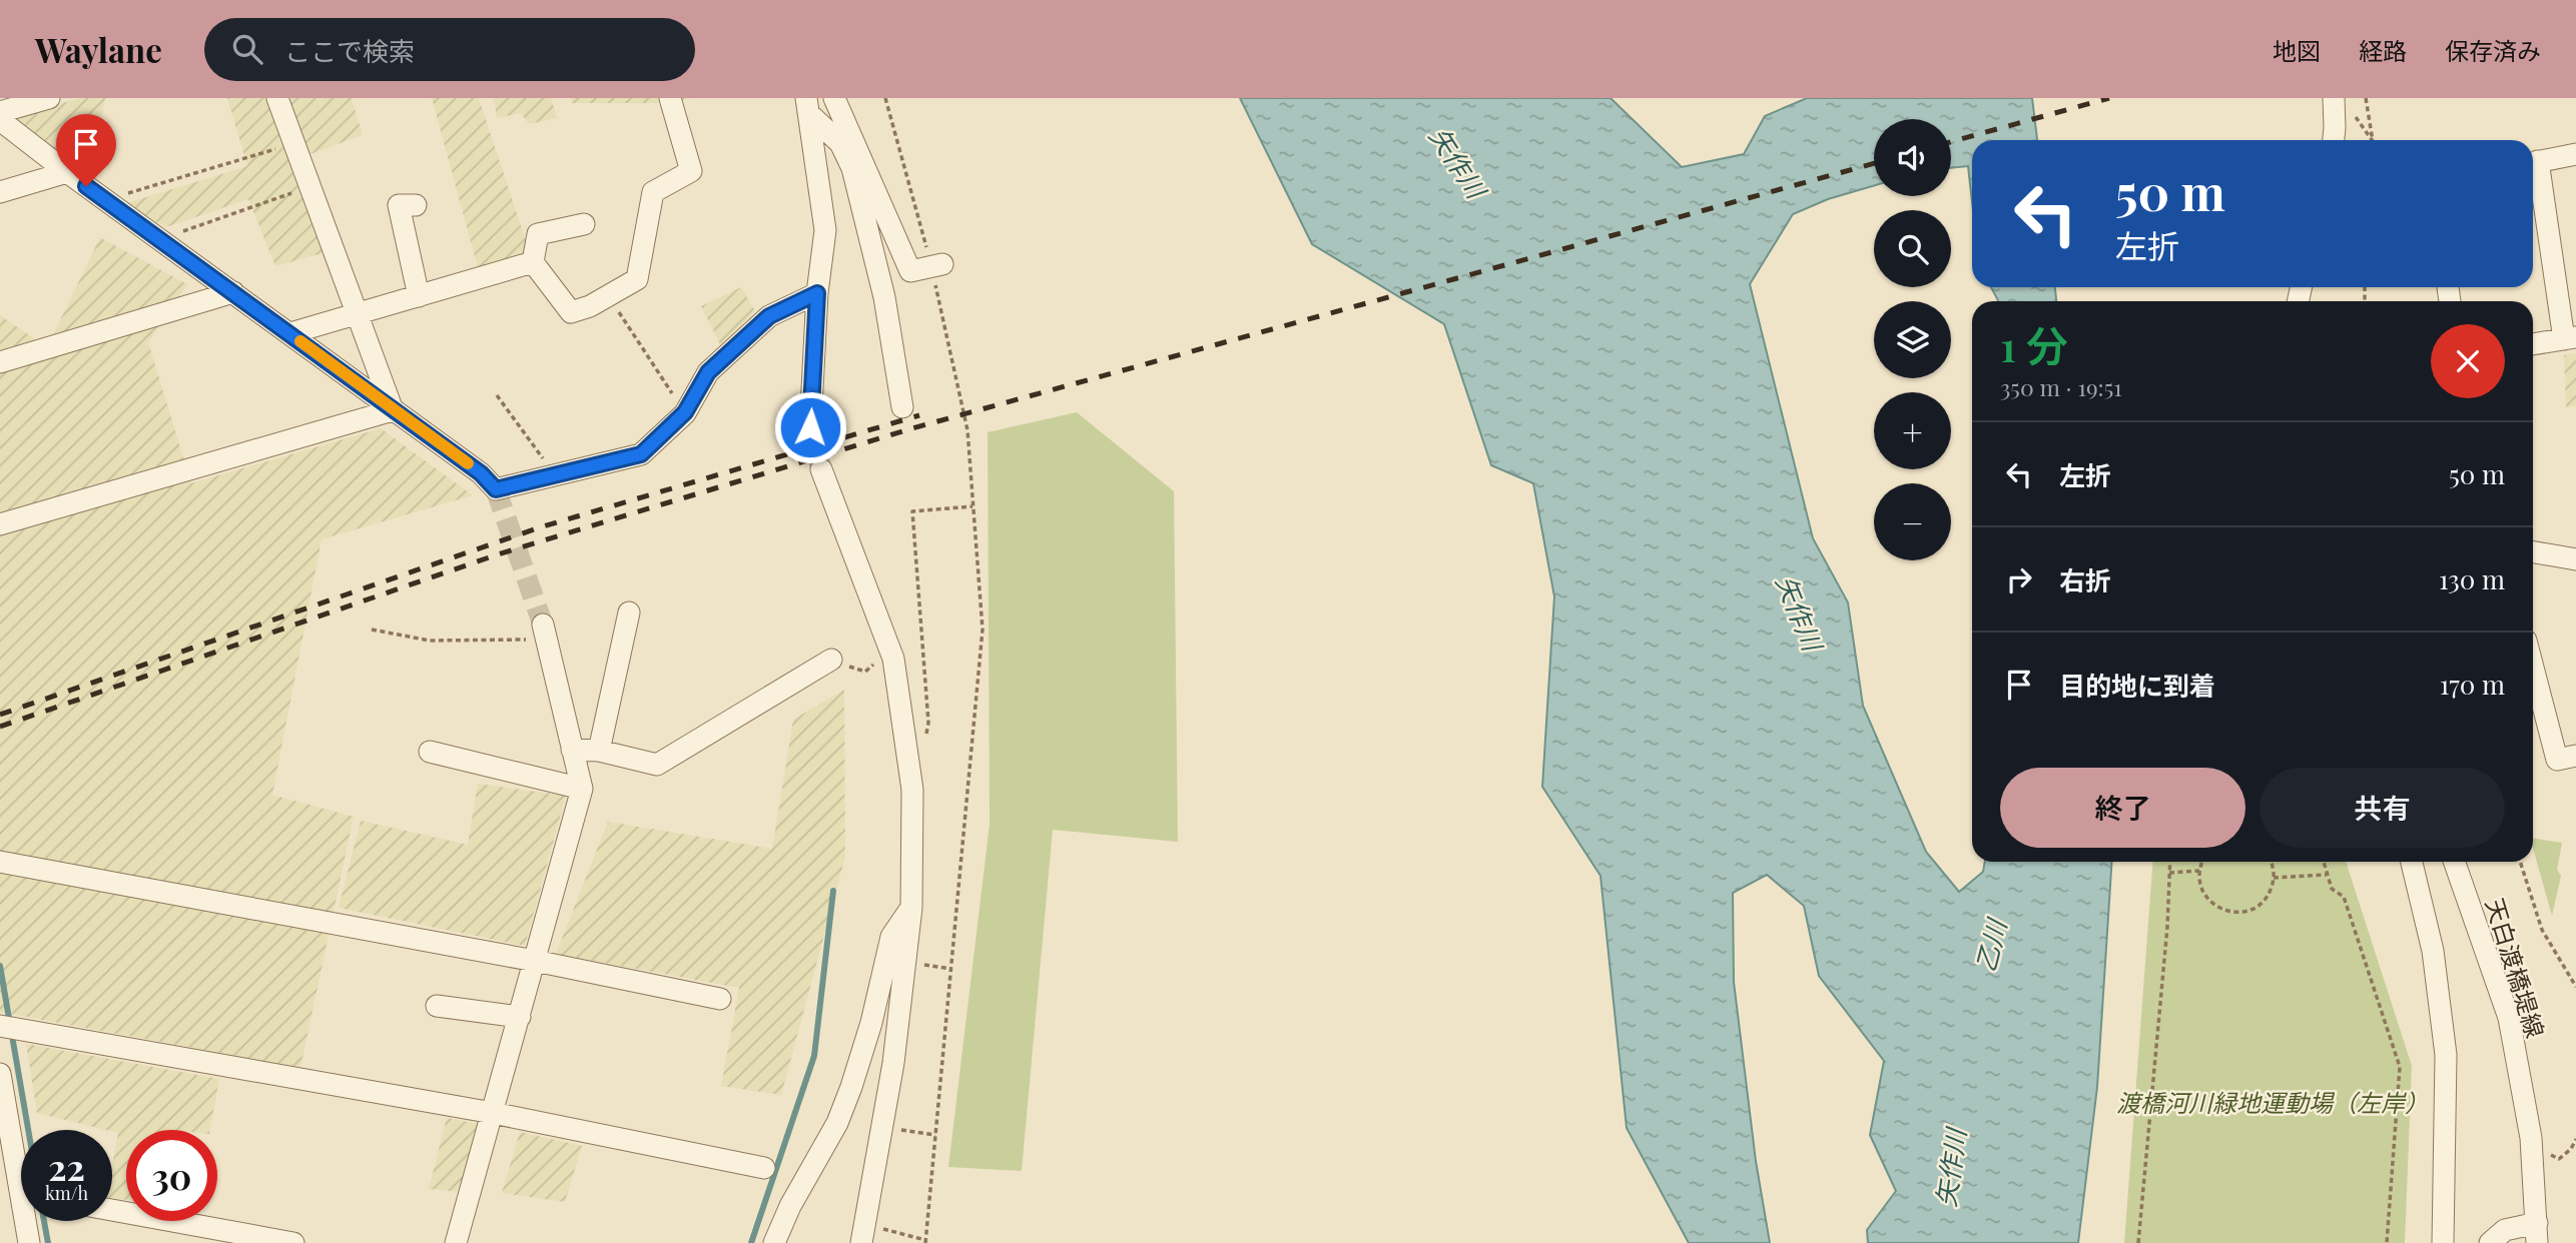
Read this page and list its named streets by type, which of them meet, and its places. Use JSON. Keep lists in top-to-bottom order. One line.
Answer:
{"streets":{"street":["天白渡橋堤線"]},"water":["矢作川","乙川"],"parks":["渡橋河川緑地運動場（左岸）"],"page":{"header":"Waylane","search":"ここで検索","nav":["地図","経路","保存済み"],"map_buttons":["+","−"],"turn":["50 m","左折"],"heading":["1 分","350 m · 19:51"],"list":[{"name":"左折","value":"50 m"},{"name":"右折","value":"130 m"},{"name":"目的地に到着","value":"170 m"}],"buttons":["終了","共有"],"speed":"22 km/h","limit":"30"}}
